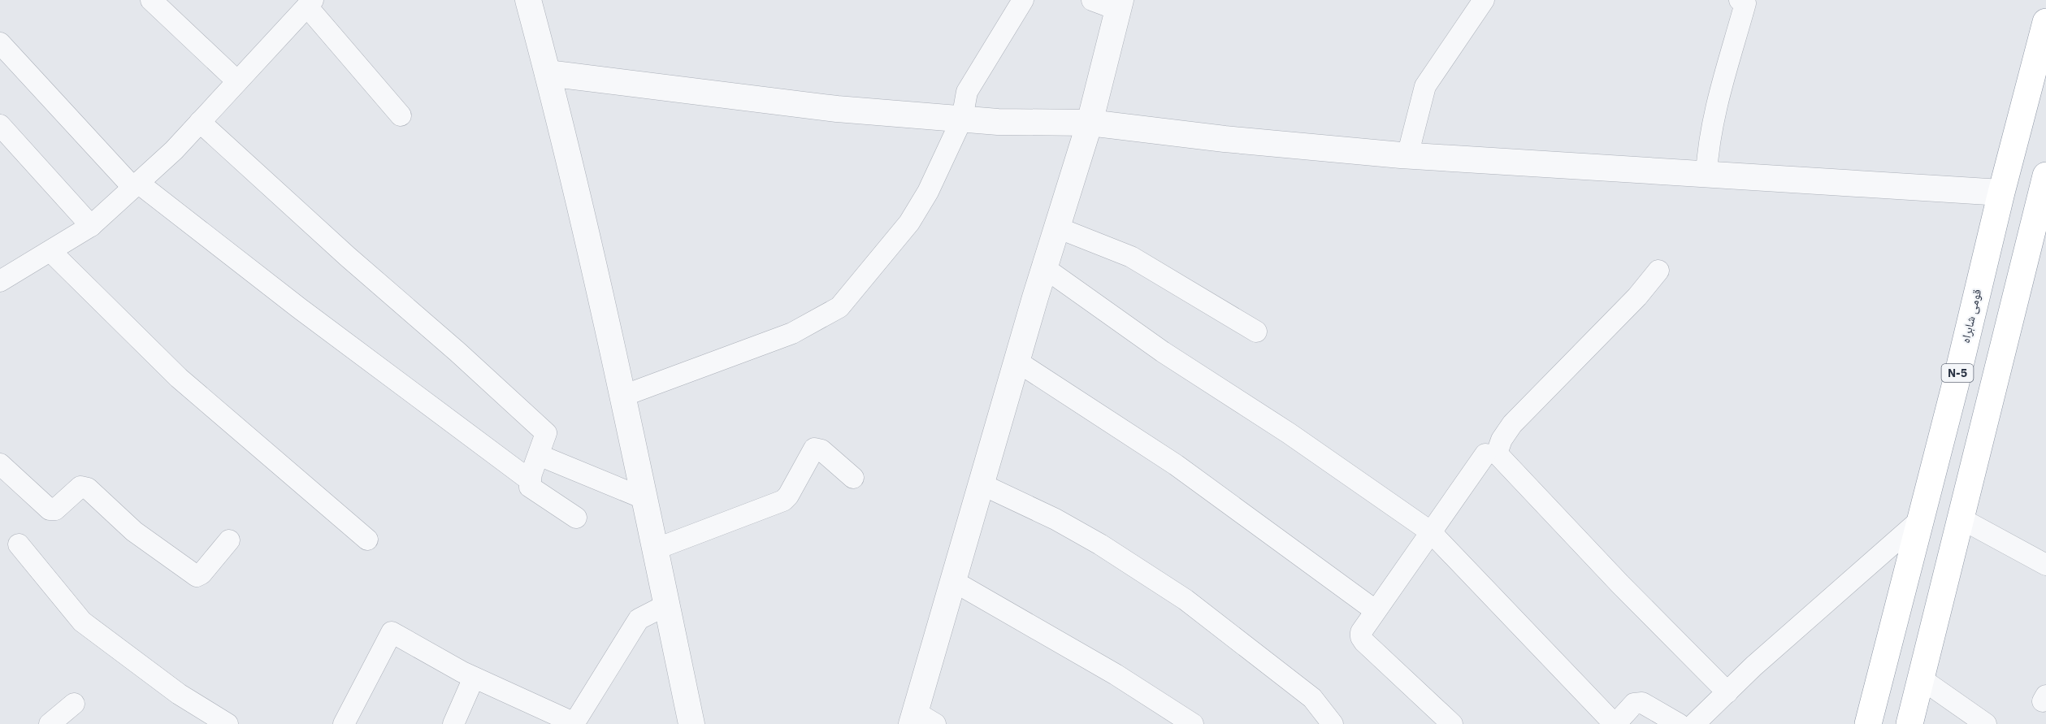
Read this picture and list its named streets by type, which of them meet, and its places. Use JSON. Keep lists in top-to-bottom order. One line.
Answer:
{"streets":{"highway":["قومی شاہراہ","N-5"]}}
